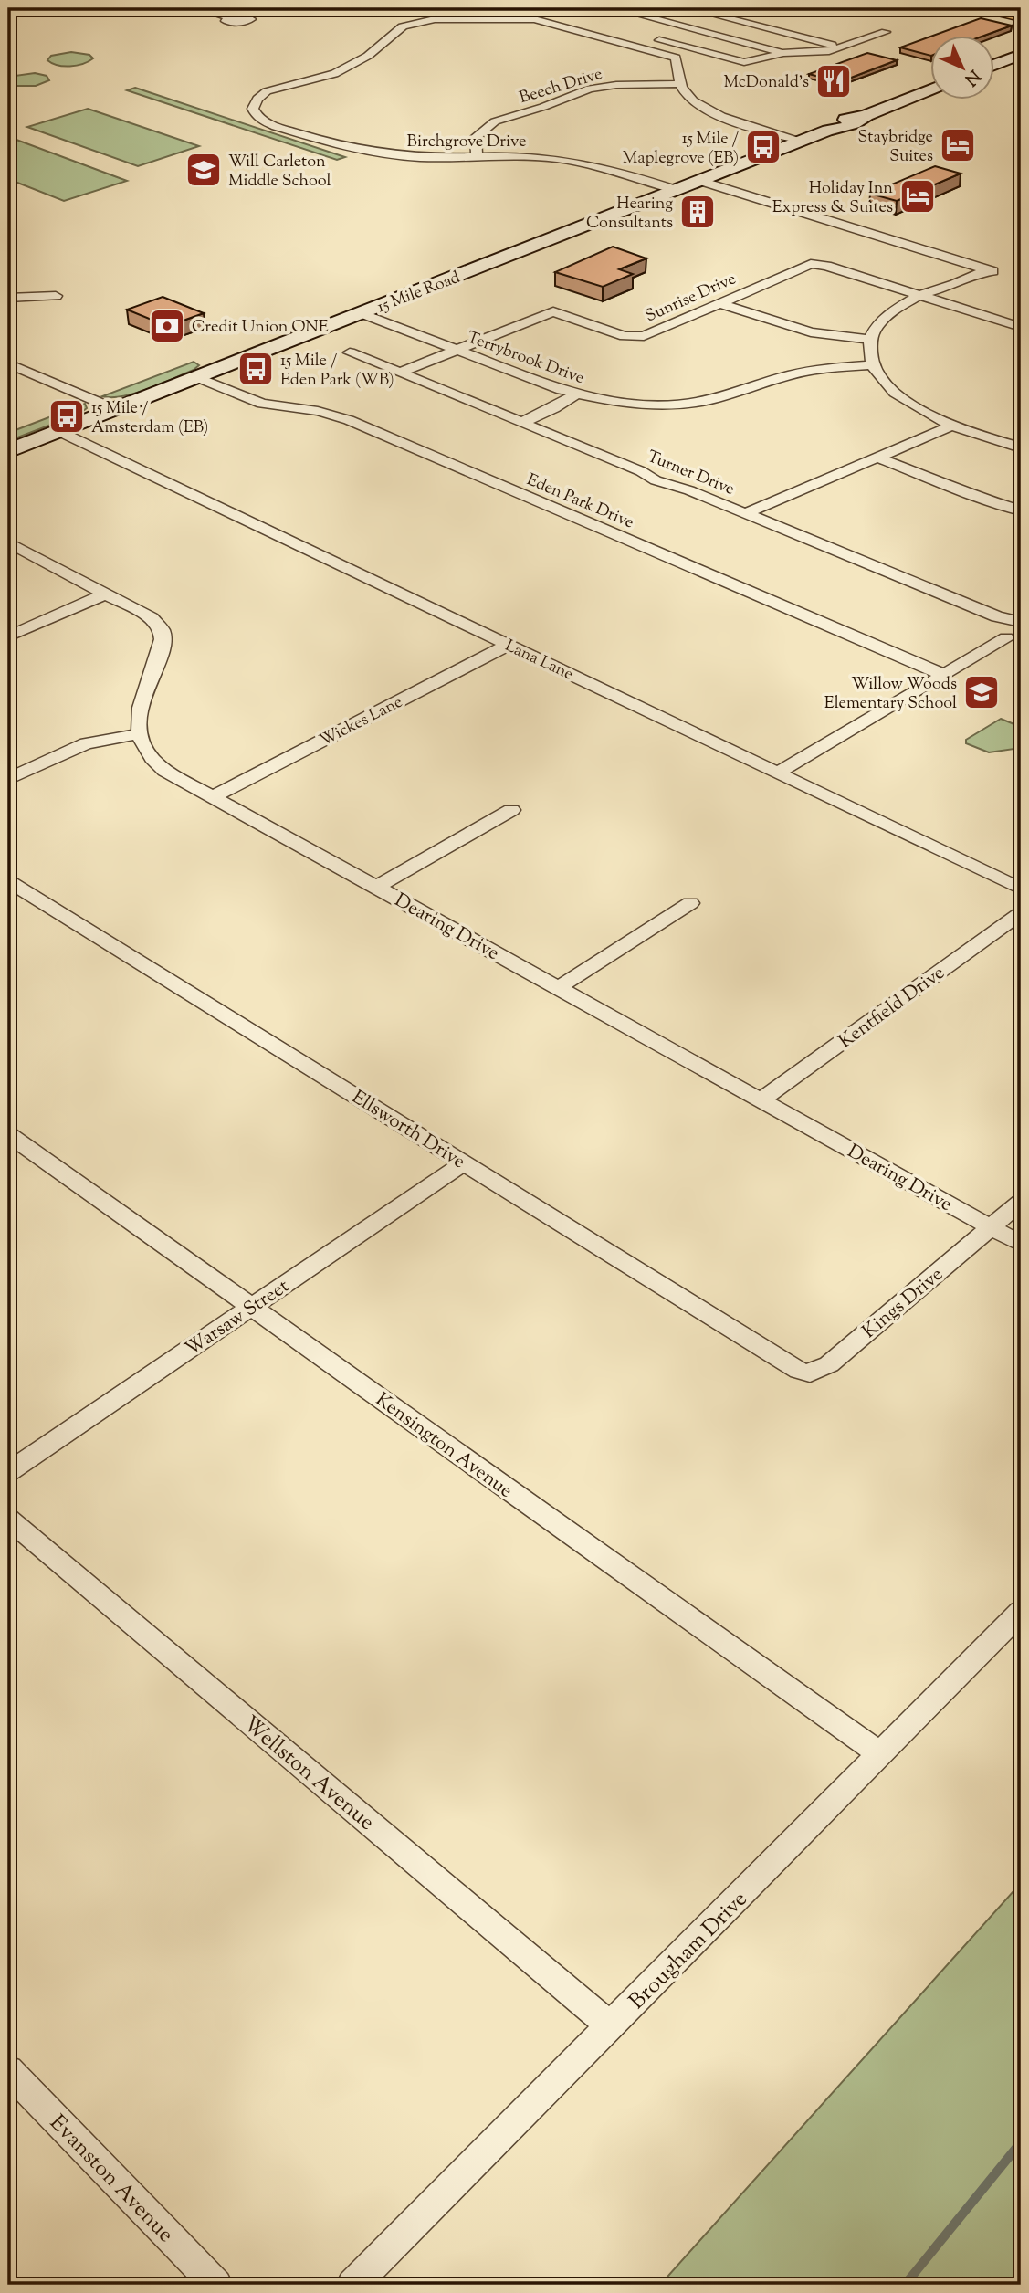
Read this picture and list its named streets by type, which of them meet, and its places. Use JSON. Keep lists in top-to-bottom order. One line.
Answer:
{"streets":{"main road":["15 Mile Road"],"street":["Beech Drive","Birchgrove Drive","Sunrise Drive","Terrybrook Drive","Turner Drive","Eden Park Drive","Lana Lane","Wickes Lane","Dearing Drive","Kentfield Drive","Ellsworth Drive","Kings Drive","Warsaw Street","Kensington Avenue","Wellston Avenue","Brougham Drive","Evanston Avenue"]},"crossings":[["Beech Drive","Birchgrove Drive"],["Birchgrove Drive","15 Mile Road"],["15 Mile Road","Terrybrook Drive"],["15 Mile Road","Eden Park Drive"],["15 Mile Road","Lana Lane"],["Sunrise Drive","Terrybrook Drive"],["Sunrise Drive","Turner Drive"],["Lana Lane","Wickes Lane"],["Wickes Lane","Dearing Drive"],["Dearing Drive","Kentfield Drive"],["Dearing Drive","Kings Drive"],["Ellsworth Drive","Kings Drive"],["Ellsworth Drive","Warsaw Street"],["Warsaw Street","Kensington Avenue"],["Kensington Avenue","Brougham Drive"],["Wellston Avenue","Brougham Drive"]],"places":{"restaurant":["McDonald's"],"hotel":["Staybridge Suites","Holiday Inn Express & Suites"],"bus stop":["15 Mile / Maplegrove (EB)","15 Mile / Eden Park (WB)","15 Mile / Amsterdam (EB)"],"school or university":["Will Carleton Middle School","Willow Woods Elementary School"],"building":["Hearing Consultants"],"bank":["Credit Union ONE"]},"north":"bottom right"}
